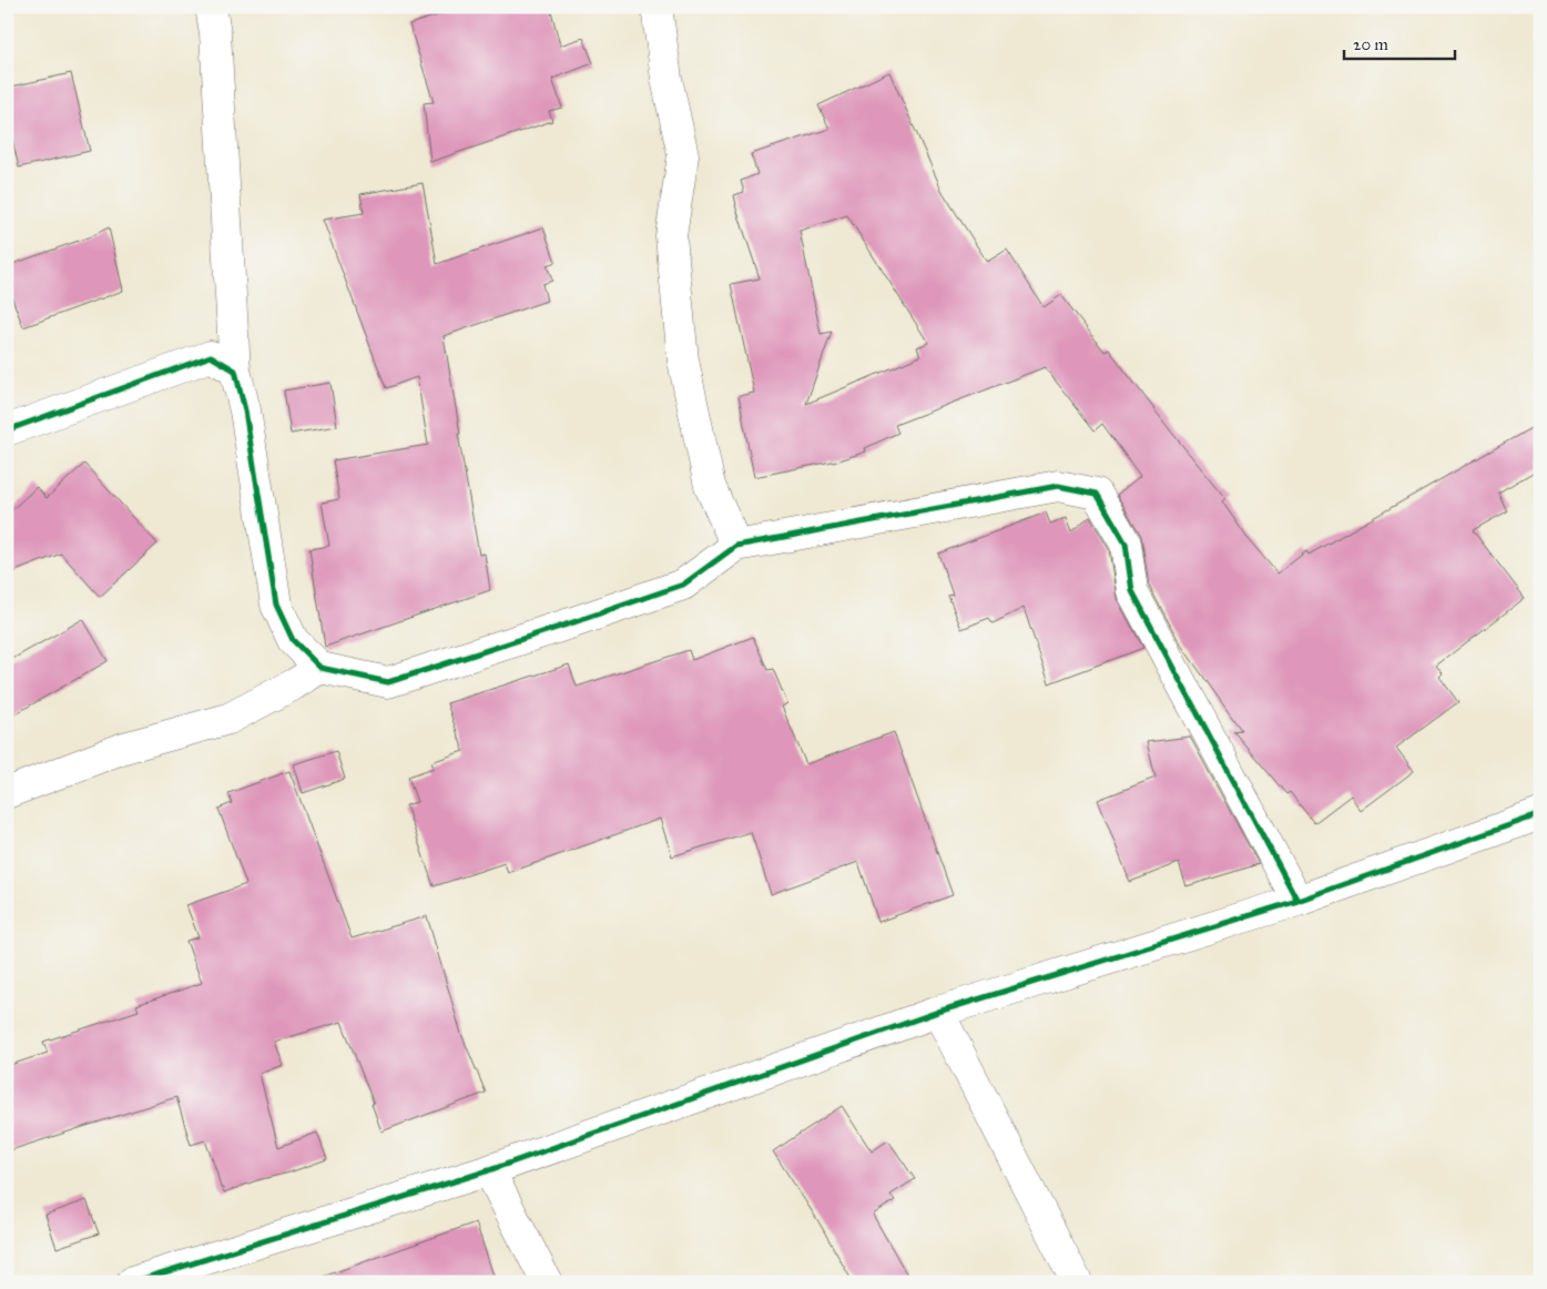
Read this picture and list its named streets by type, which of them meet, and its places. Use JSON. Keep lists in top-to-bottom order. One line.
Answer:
{"scale_bar":"20 m"}
